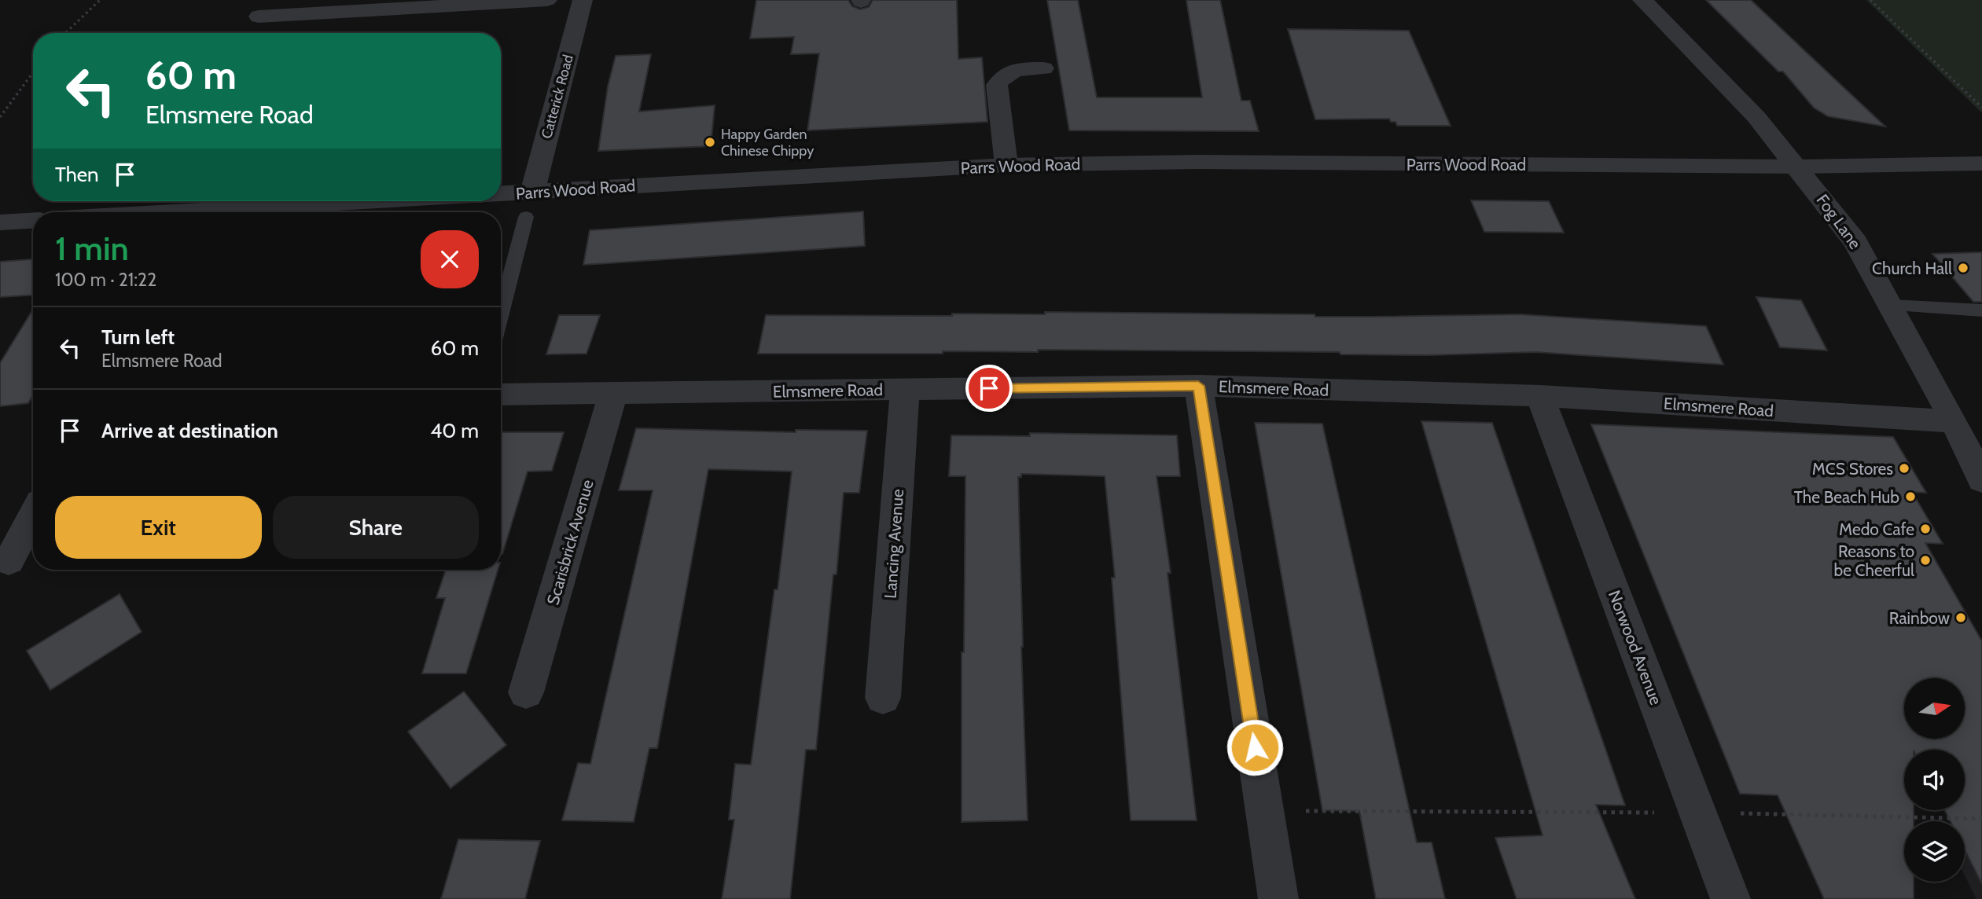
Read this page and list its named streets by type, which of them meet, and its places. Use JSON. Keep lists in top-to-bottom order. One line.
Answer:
{"streets":{"street":["Catterick Road","Parrs Wood Road","Fog Lane","Elmsmere Road","Scarisbrick Avenue","Lancing Avenue","Norwood Avenue"]},"crossings":[["Catterick Road","Parrs Wood Road"],["Parrs Wood Road","Fog Lane"],["Fog Lane","Elmsmere Road"],["Elmsmere Road","Scarisbrick Avenue"],["Elmsmere Road","Lancing Avenue"],["Elmsmere Road","Norwood Avenue"]],"places":["Happy Garden Chinese Chippy","Church Hall","MCS Stores","The Beach Hub","Medo Cafe","Reasons to be Cheerful","Rainbow"],"north":"right","page":{"turn":["60 m","Elmsmere Road"],"then":"Then","heading":["1 min","100 m · 21:22"],"list":[{"name":"Turn left","note":"Elmsmere Road","value":"60 m"},{"name":"Arrive at destination","value":"40 m"}],"buttons":["Exit","Share"]}}
